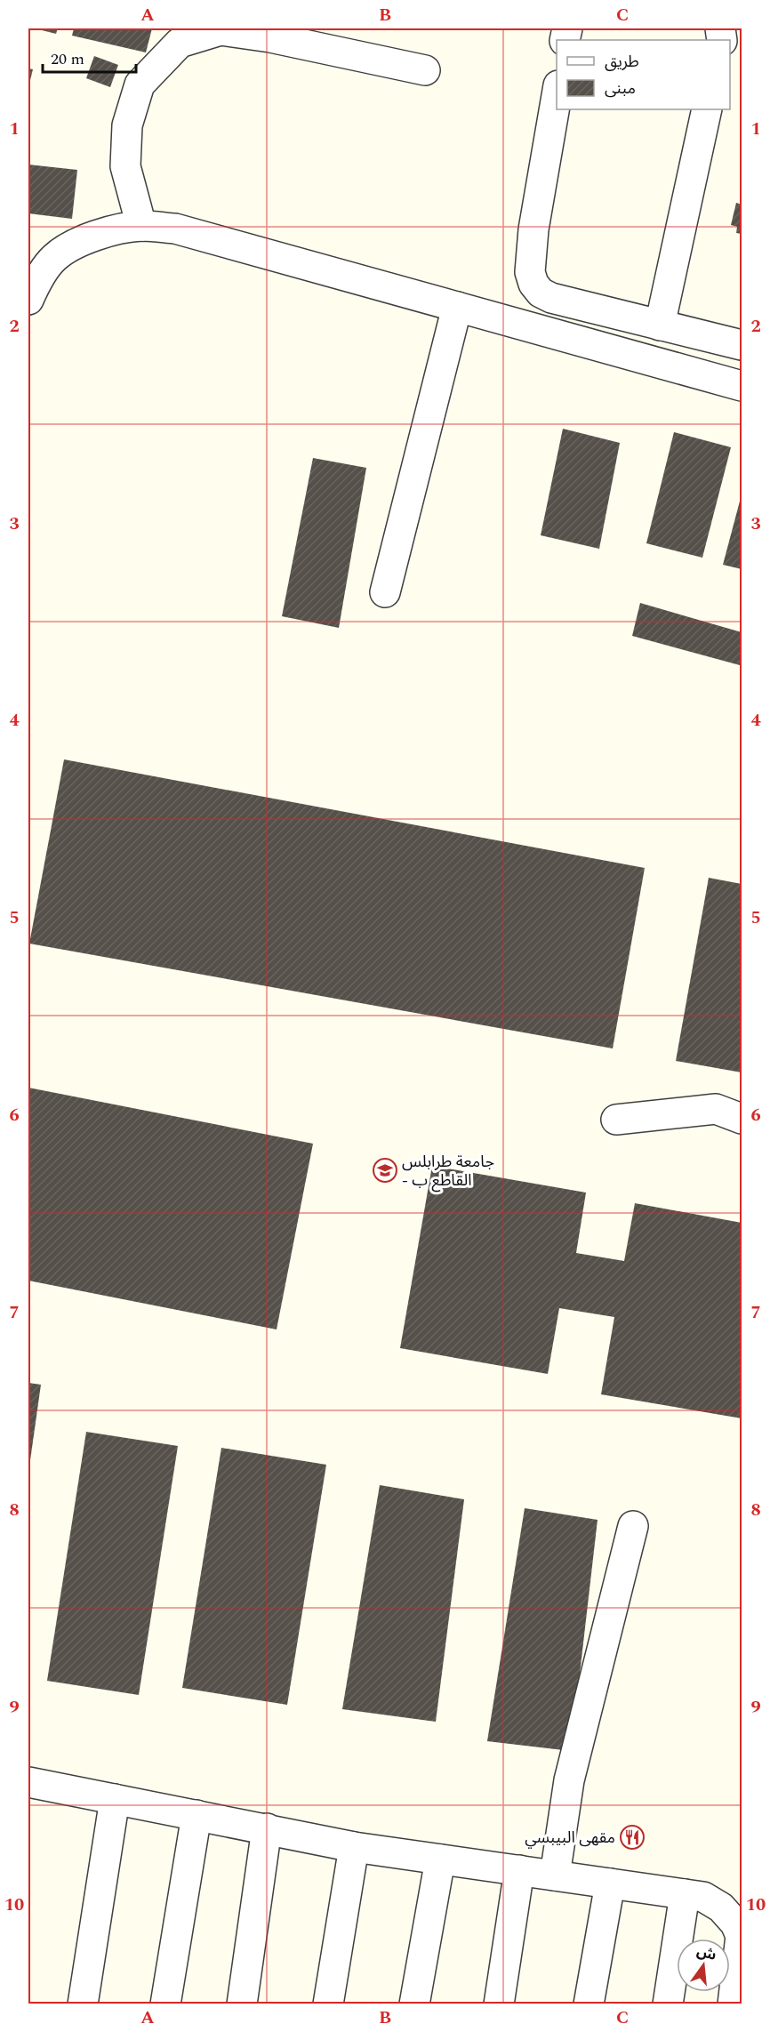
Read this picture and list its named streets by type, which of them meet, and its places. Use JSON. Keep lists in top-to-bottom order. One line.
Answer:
{"places":{"school or university":["جامعة طرابلس - القاطع ب"],"restaurant":["مقهى البيبسي"]},"legend":["طريق","مبنى"],"scale_bar":"20 m","north":"top","grid":{"columns":["A","B","C"],"rows":["1","2","3","4","5","6","7","8","9","10"]}}
